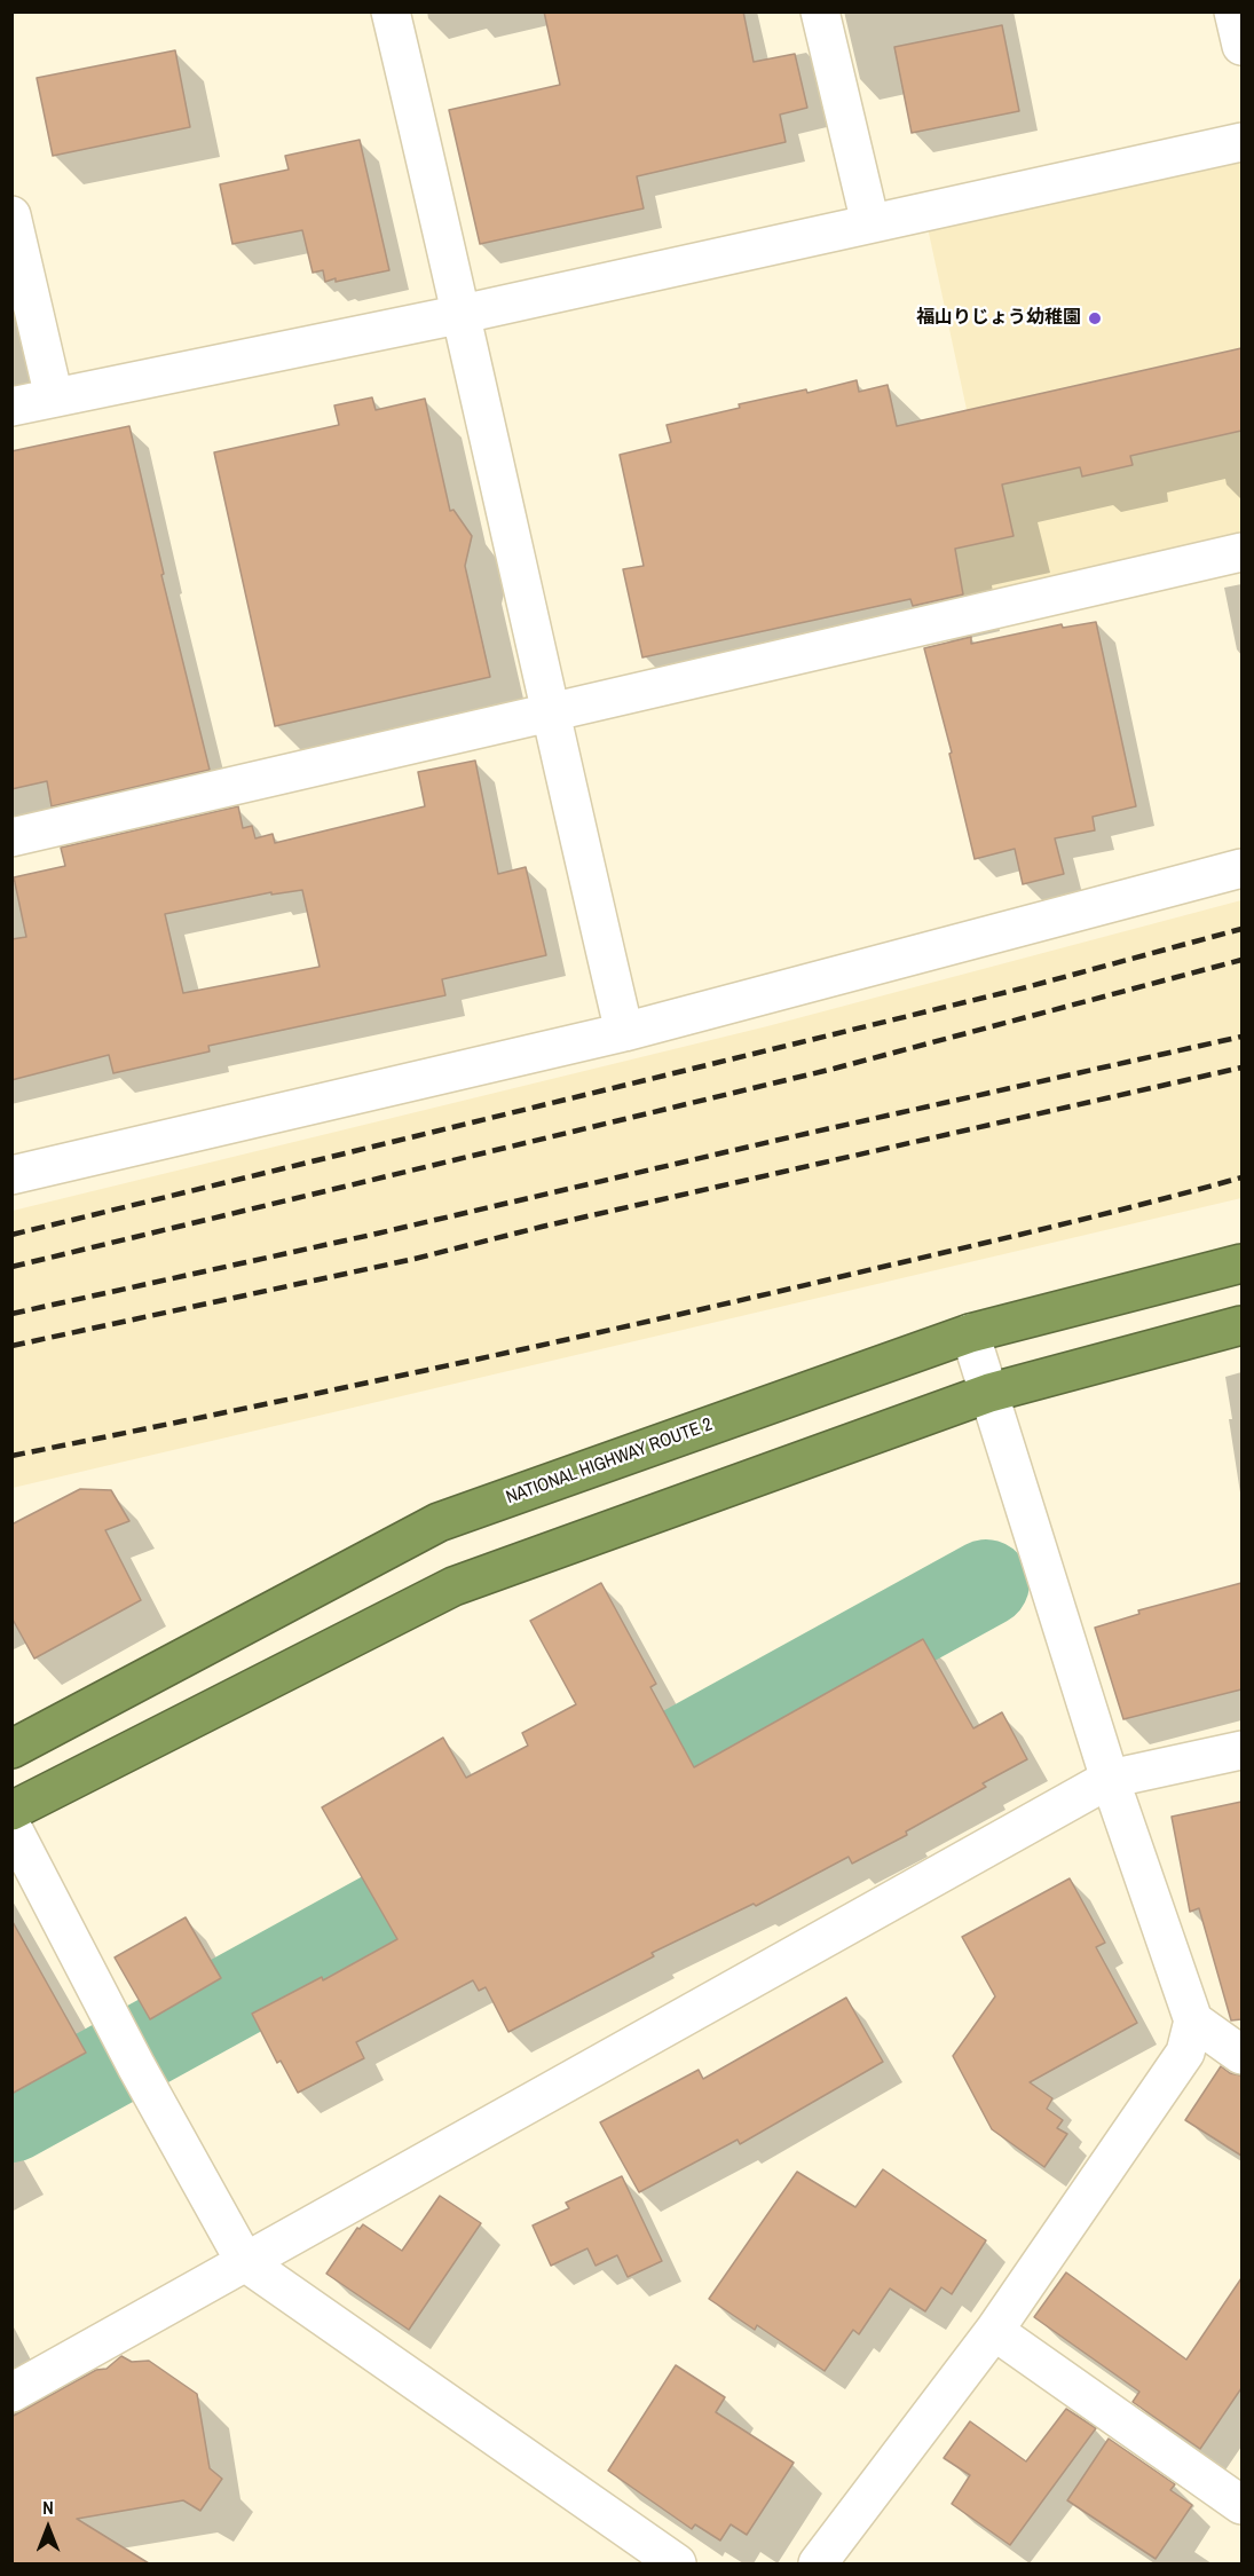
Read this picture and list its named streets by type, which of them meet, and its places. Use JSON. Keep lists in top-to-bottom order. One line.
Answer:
{"streets":{"highway":["NATIONAL HIGHWAY ROUTE 2"]},"places":["福山りじょう幼稚園"],"north":"top"}
